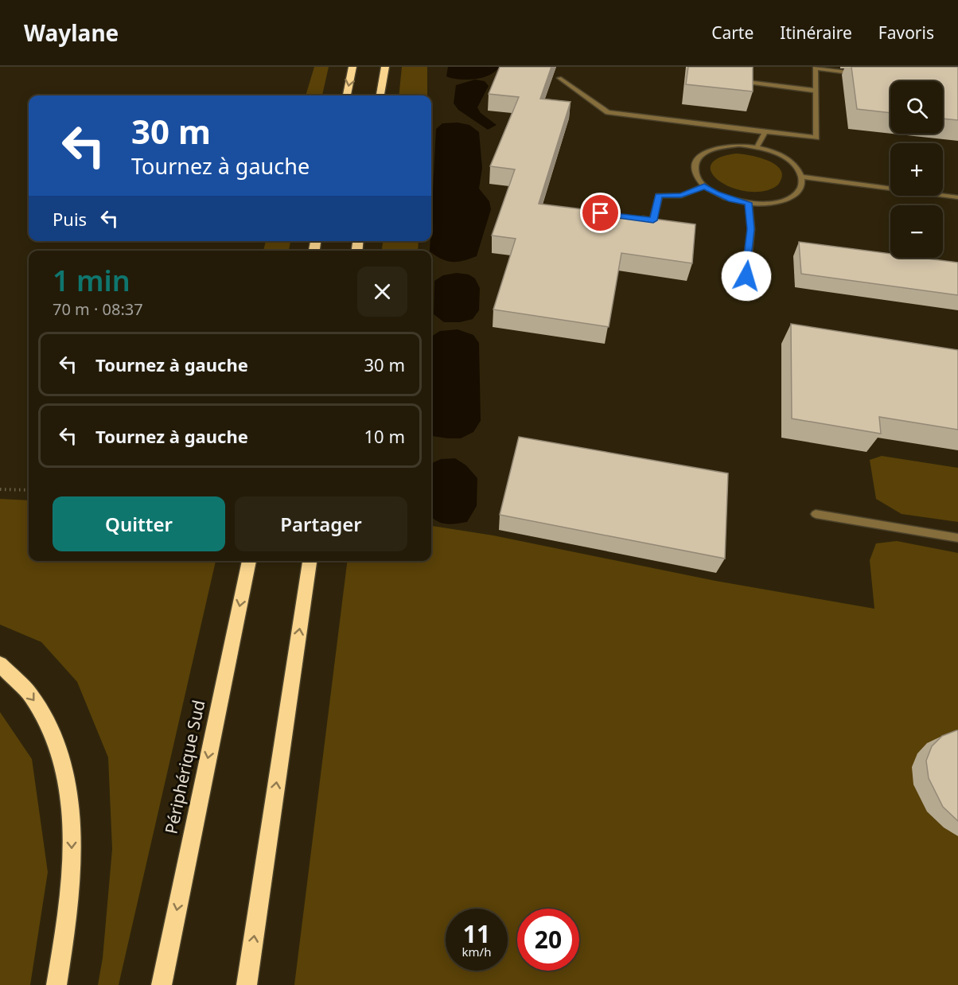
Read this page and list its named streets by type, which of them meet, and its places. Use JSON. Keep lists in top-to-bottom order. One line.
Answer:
{"streets":{"highway":["Périphérique Sud"]},"page":{"header":"Waylane","nav":["Carte","Itinéraire","Favoris"],"map_buttons":["+","−"],"turn":["30 m","Tournez à gauche"],"then":"Puis","heading":["1 min","70 m · 08:37"],"list":[{"name":"Tournez à gauche","value":"30 m"},{"name":"Tournez à gauche","value":"10 m"}],"buttons":["Quitter","Partager"],"speed":"11 km/h","limit":"20"}}
